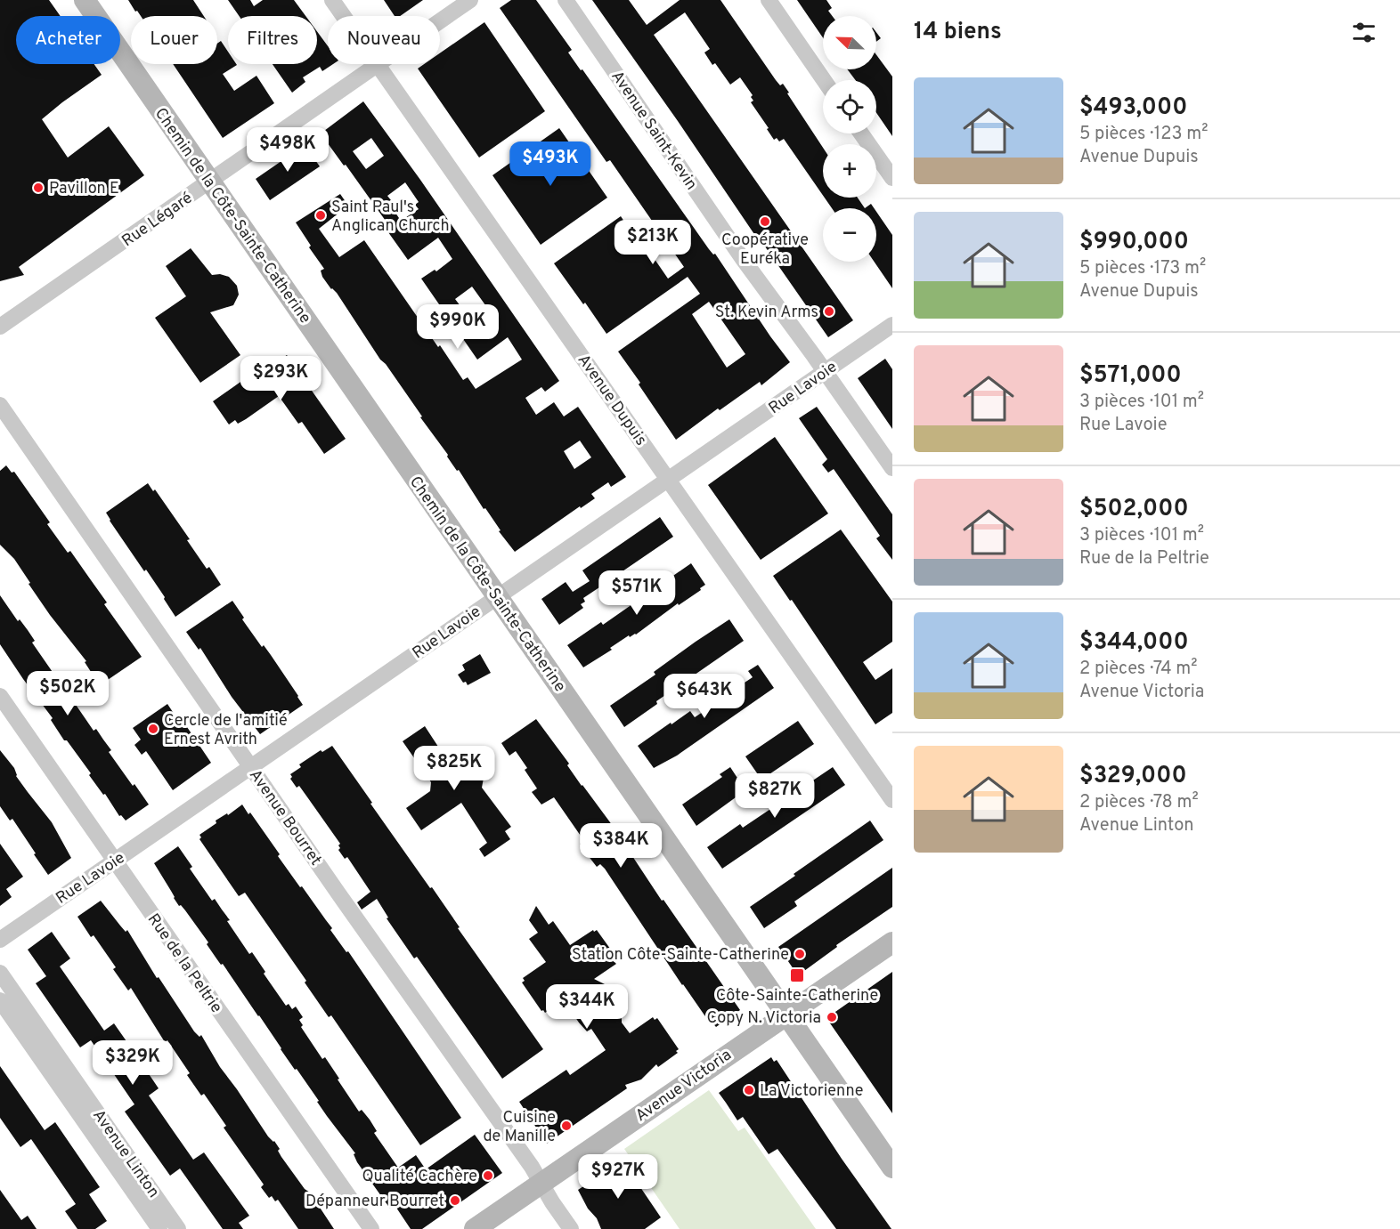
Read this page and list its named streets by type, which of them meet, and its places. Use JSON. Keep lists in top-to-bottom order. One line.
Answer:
{"streets":{"main road":["Chemin de la Côte-Sainte-Catherine","Avenue Victoria"],"street":["Avenue Saint-Kevin","Rue Légaré","Rue Lavoie","Avenue Dupuis","Avenue Bourret","Rue de la Peltrie","Avenue Linton"]},"crossings":[["Avenue Saint-Kevin","Rue Lavoie"],["Chemin de la Côte-Sainte-Catherine","Rue Légaré"],["Chemin de la Côte-Sainte-Catherine","Rue Lavoie"],["Chemin de la Côte-Sainte-Catherine","Avenue Victoria"],["Rue Légaré","Avenue Dupuis"],["Rue Lavoie","Avenue Dupuis"],["Rue Lavoie","Avenue Bourret"],["Rue Lavoie","Rue de la Peltrie"],["Avenue Bourret","Avenue Victoria"]],"places":{"other":["Pavillon E","Saint Paul's Anglican Church","Coopérative Euréka","St. Kevin Arms","Cercle de l'amitié Ernest Avrith","Station Côte-Sainte-Catherine","Copy N. Victoria","La Victorienne","Cuisine de Manille","Qualité Cachère","Dépanneur Bourret"],"transit":["Côte-Sainte-Catherine"]},"north":"top left","page":{"heading":"14 biens","map_buttons":["+","−"],"chip":["Acheter","Louer","Filtres","Nouveau"],"list":[{"name":"$493,000","note":"5 pièces · 123 m² · Avenue Dupuis"},{"name":"$990,000","note":"5 pièces · 173 m² · Avenue Dupuis"},{"name":"$571,000","note":"3 pièces · 101 m² · Rue Lavoie"},{"name":"$502,000","note":"3 pièces · 101 m² · Rue de la Peltrie"},{"name":"$344,000","note":"2 pièces · 74 m² · Avenue Victoria"},{"name":"$329,000","note":"2 pièces · 78 m² · Avenue Linton"}],"price":["$498K","$493K","$213K","$990K","$293K","$571K","$502K","$643K","$825K","$827K","$384K","$344K","$329K","$927K"]}}
